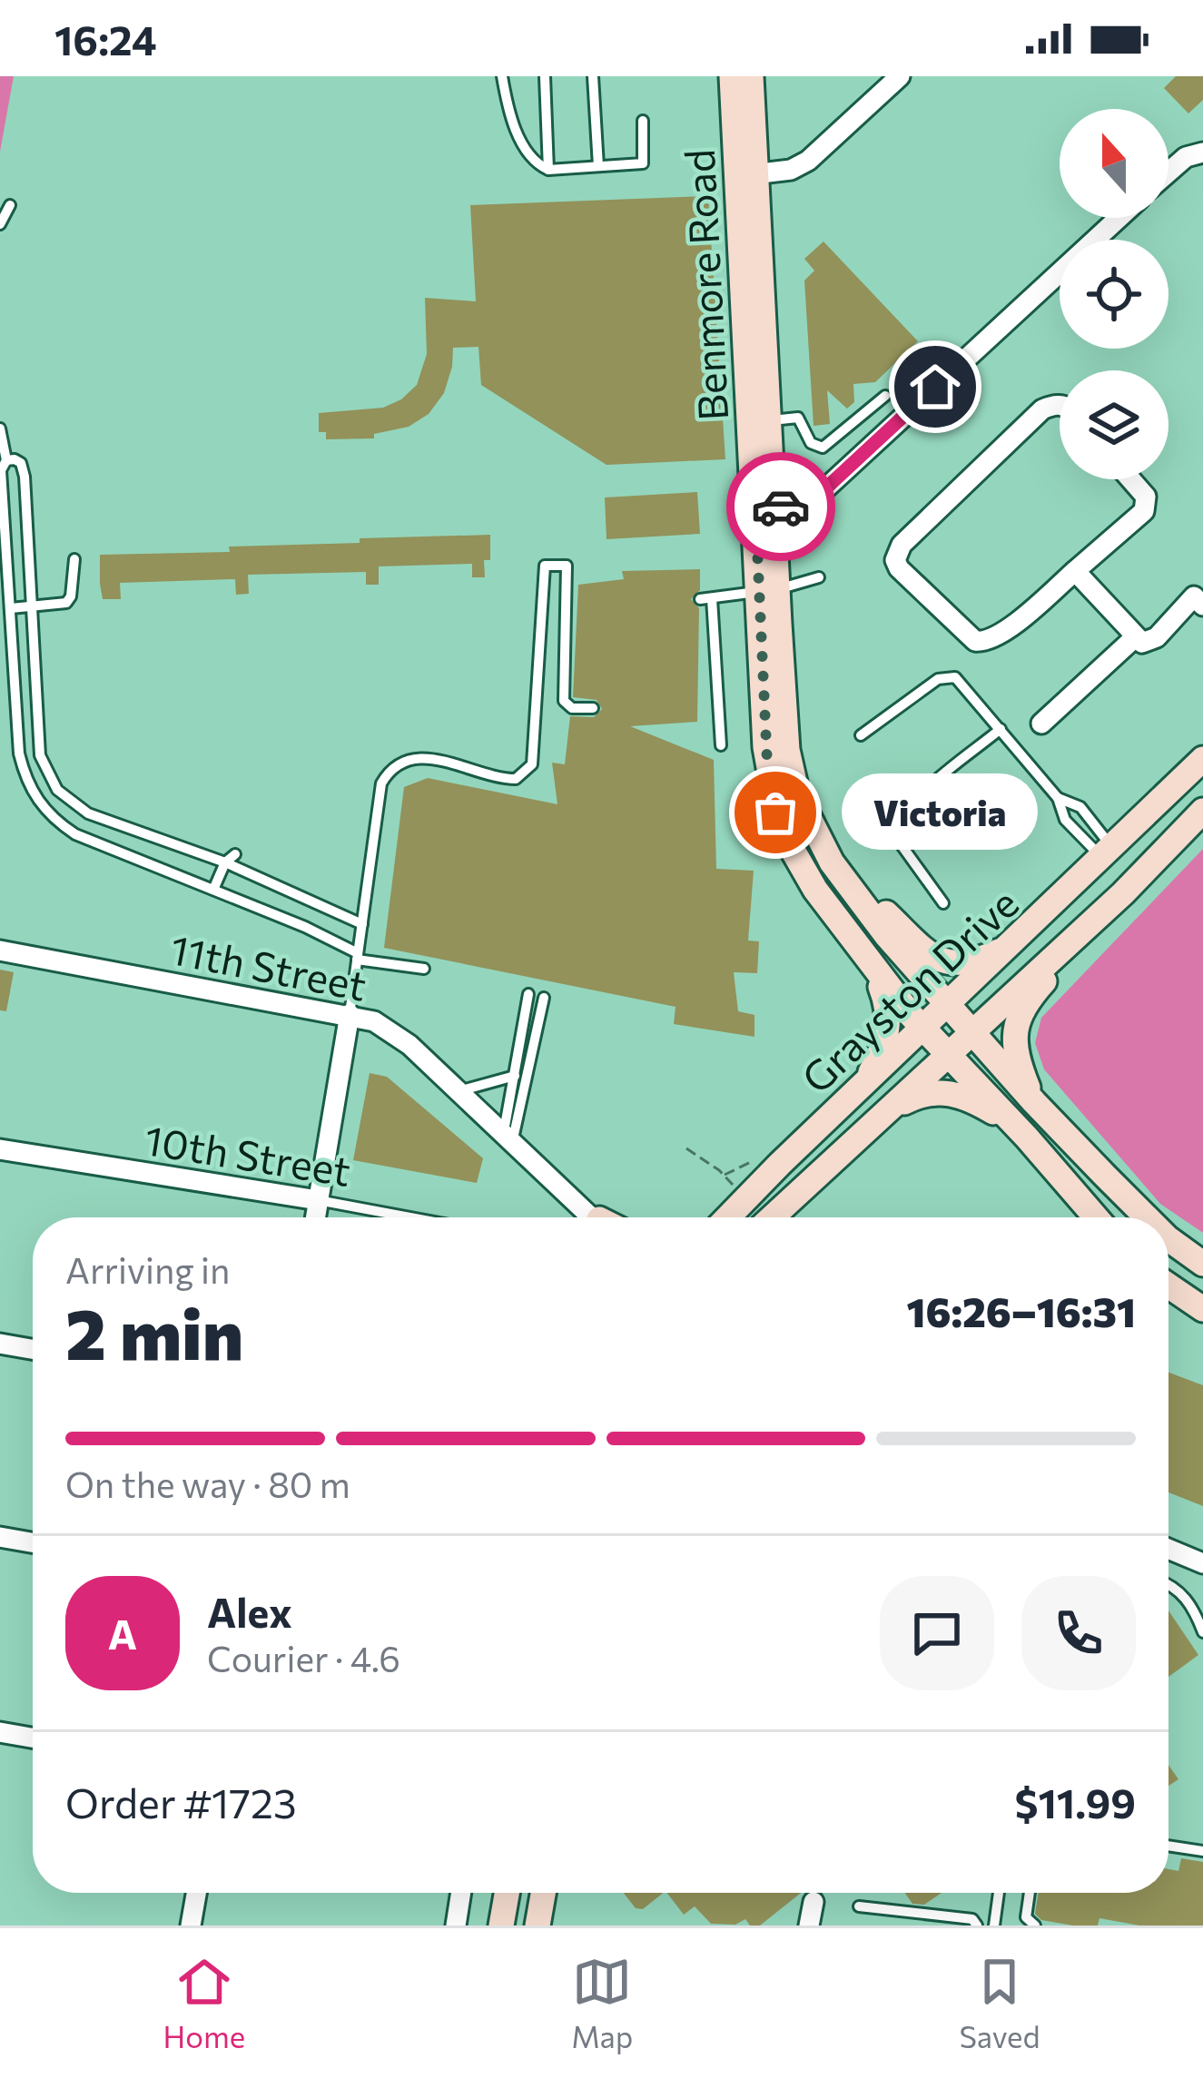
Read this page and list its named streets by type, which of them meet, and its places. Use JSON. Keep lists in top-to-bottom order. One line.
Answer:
{"streets":{"street":["Benmore Road","11th Street","Grayston Drive","10th Street"]},"crossings":[["Benmore Road","Grayston Drive"]],"places":["Victoria"],"north":"top","page":{"status":"16:24","bubble":"Victoria","heading":["2 min","Arriving in","16:26–16:31"],"panel":["Alex","Courier · 4.6","Order #1723","$11.99"],"bar":"On the way · 80 m","round":"A","tabs":["Home","Map","Saved"]}}
